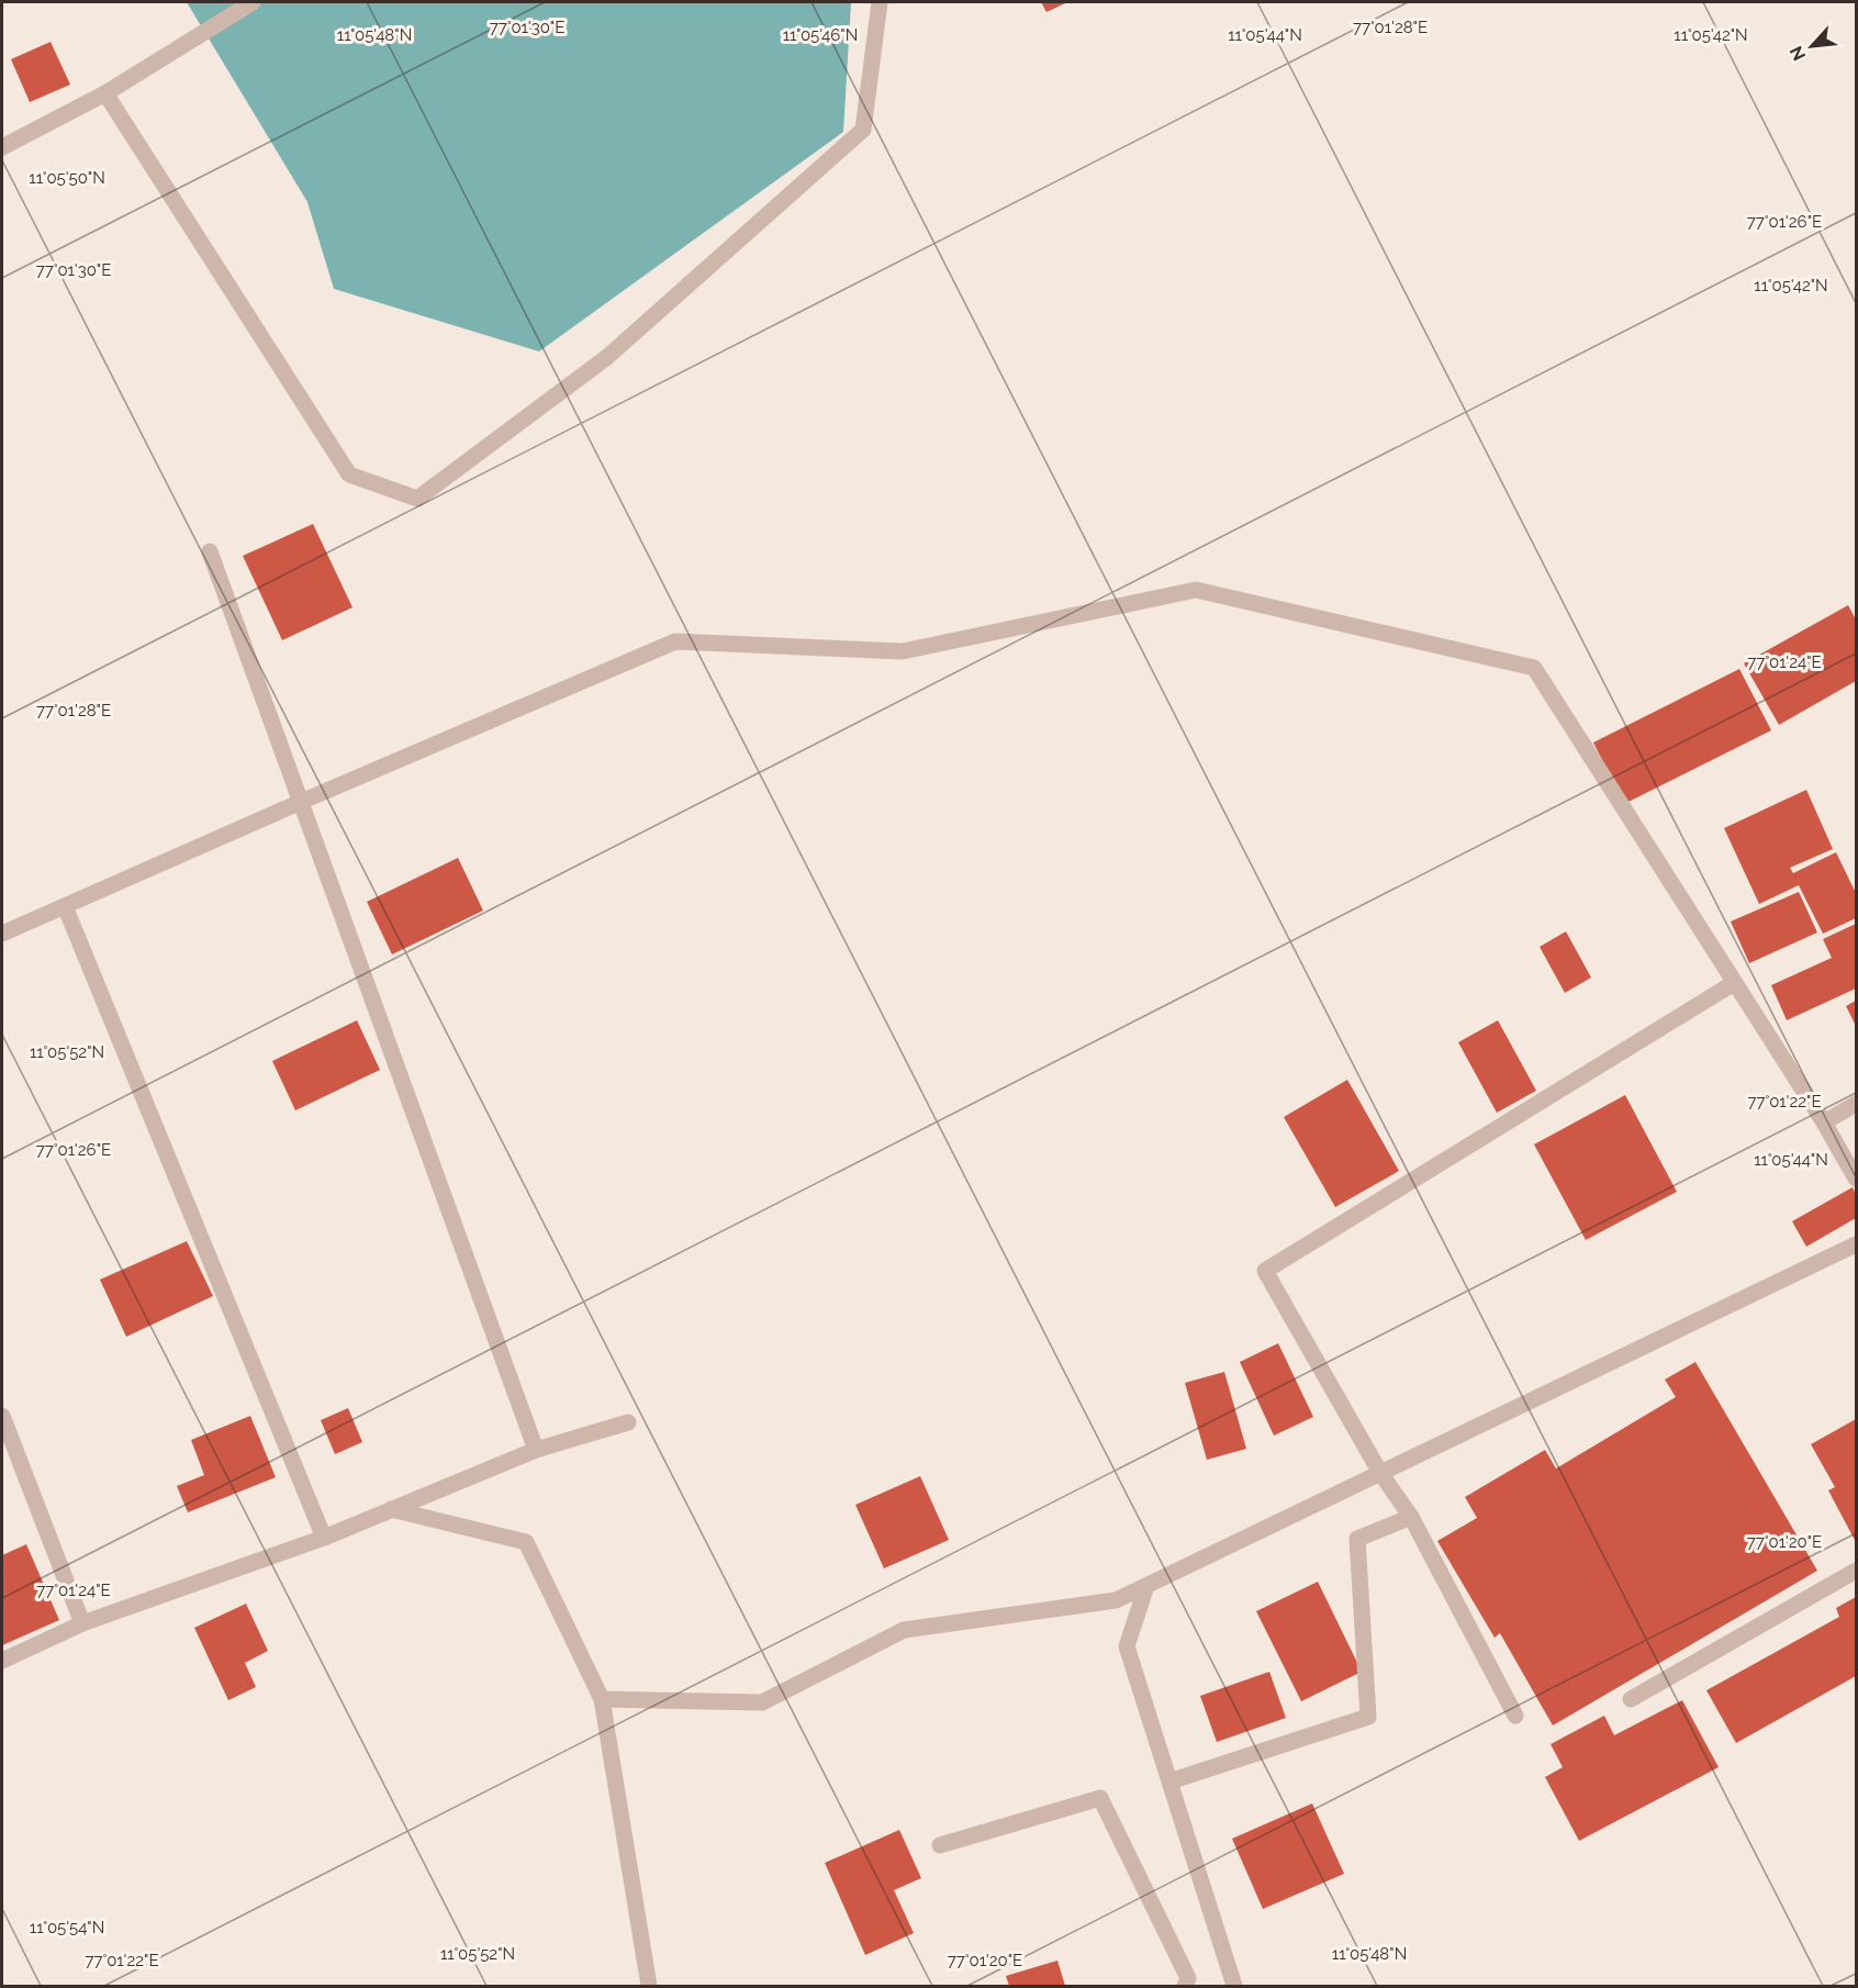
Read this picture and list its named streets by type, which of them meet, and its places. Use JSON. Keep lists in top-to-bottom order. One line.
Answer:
{"north":"bottom left","coordinates":["77°01'28\"E","77°01'30\"E","11°05'48\"N","11°05'46\"N","11°05'44\"N","11°05'42\"N","11°05'50\"N","77°01'26\"E","77°01'24\"E","11°05'52\"N","77°01'22\"E","77°01'20\"E","11°05'54\"N"]}
